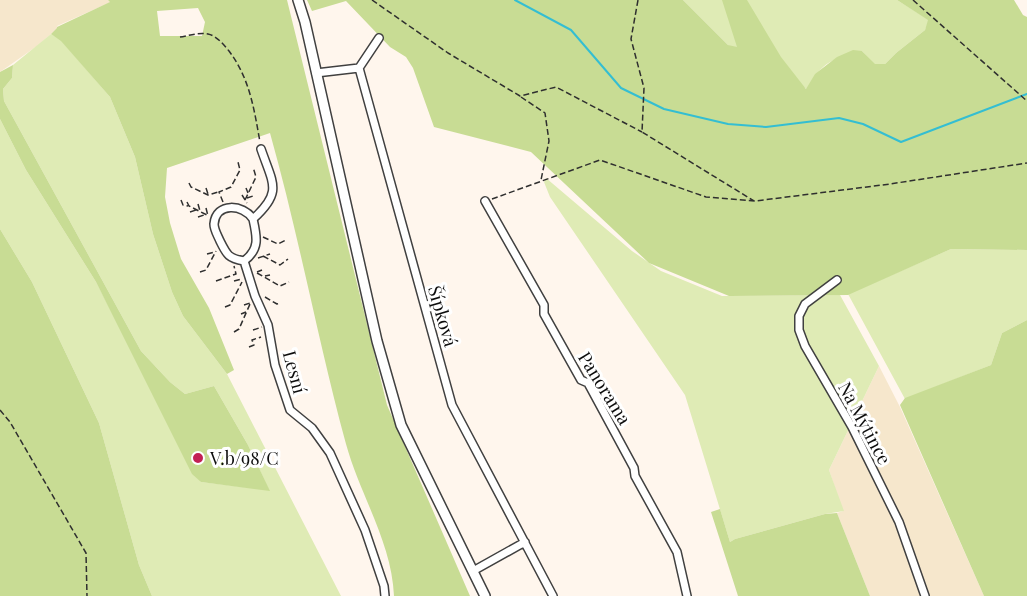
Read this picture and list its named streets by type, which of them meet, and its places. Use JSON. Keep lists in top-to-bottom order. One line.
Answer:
{"streets":{"street":["Šípková","Lesní","Panorama","Na Mýtince"]},"places":["V.b/98/C"]}
